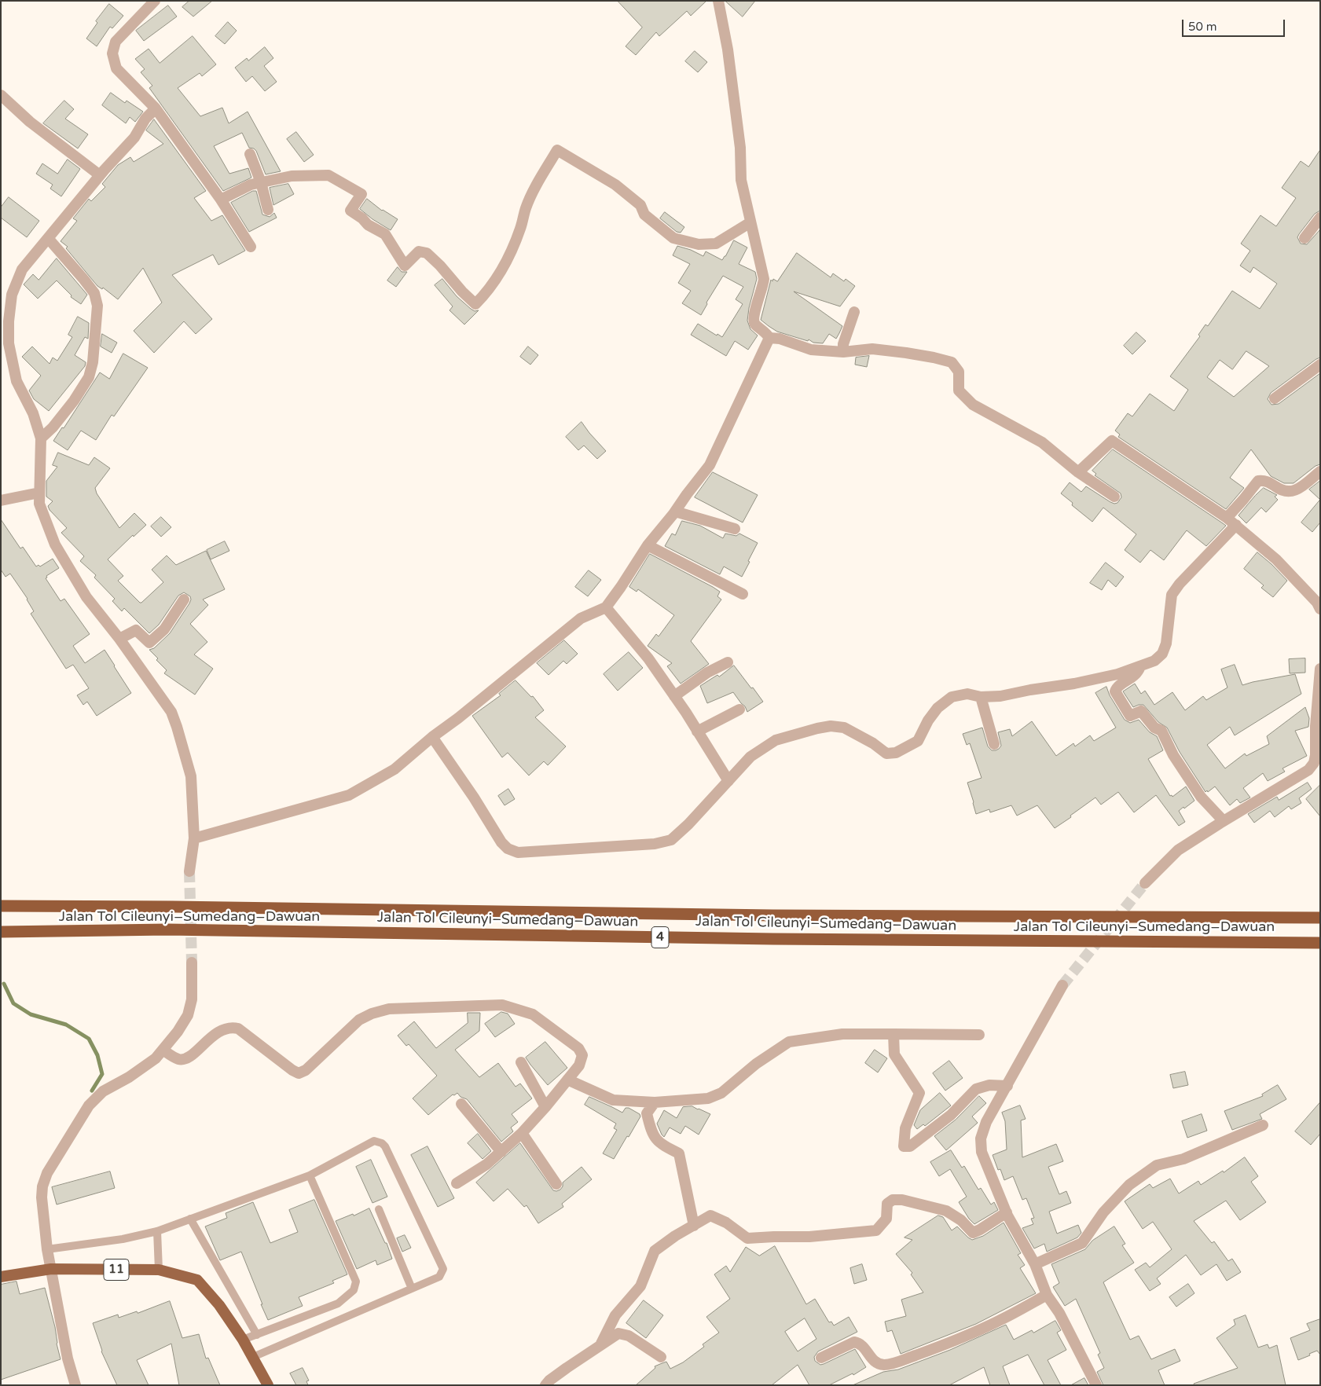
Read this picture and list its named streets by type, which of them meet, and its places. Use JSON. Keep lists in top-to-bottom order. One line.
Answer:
{"streets":{"highway":["Jalan Tol Cileunyi–Sumedang–Dawuan","4","11"]},"scale_bar":"50 m"}
